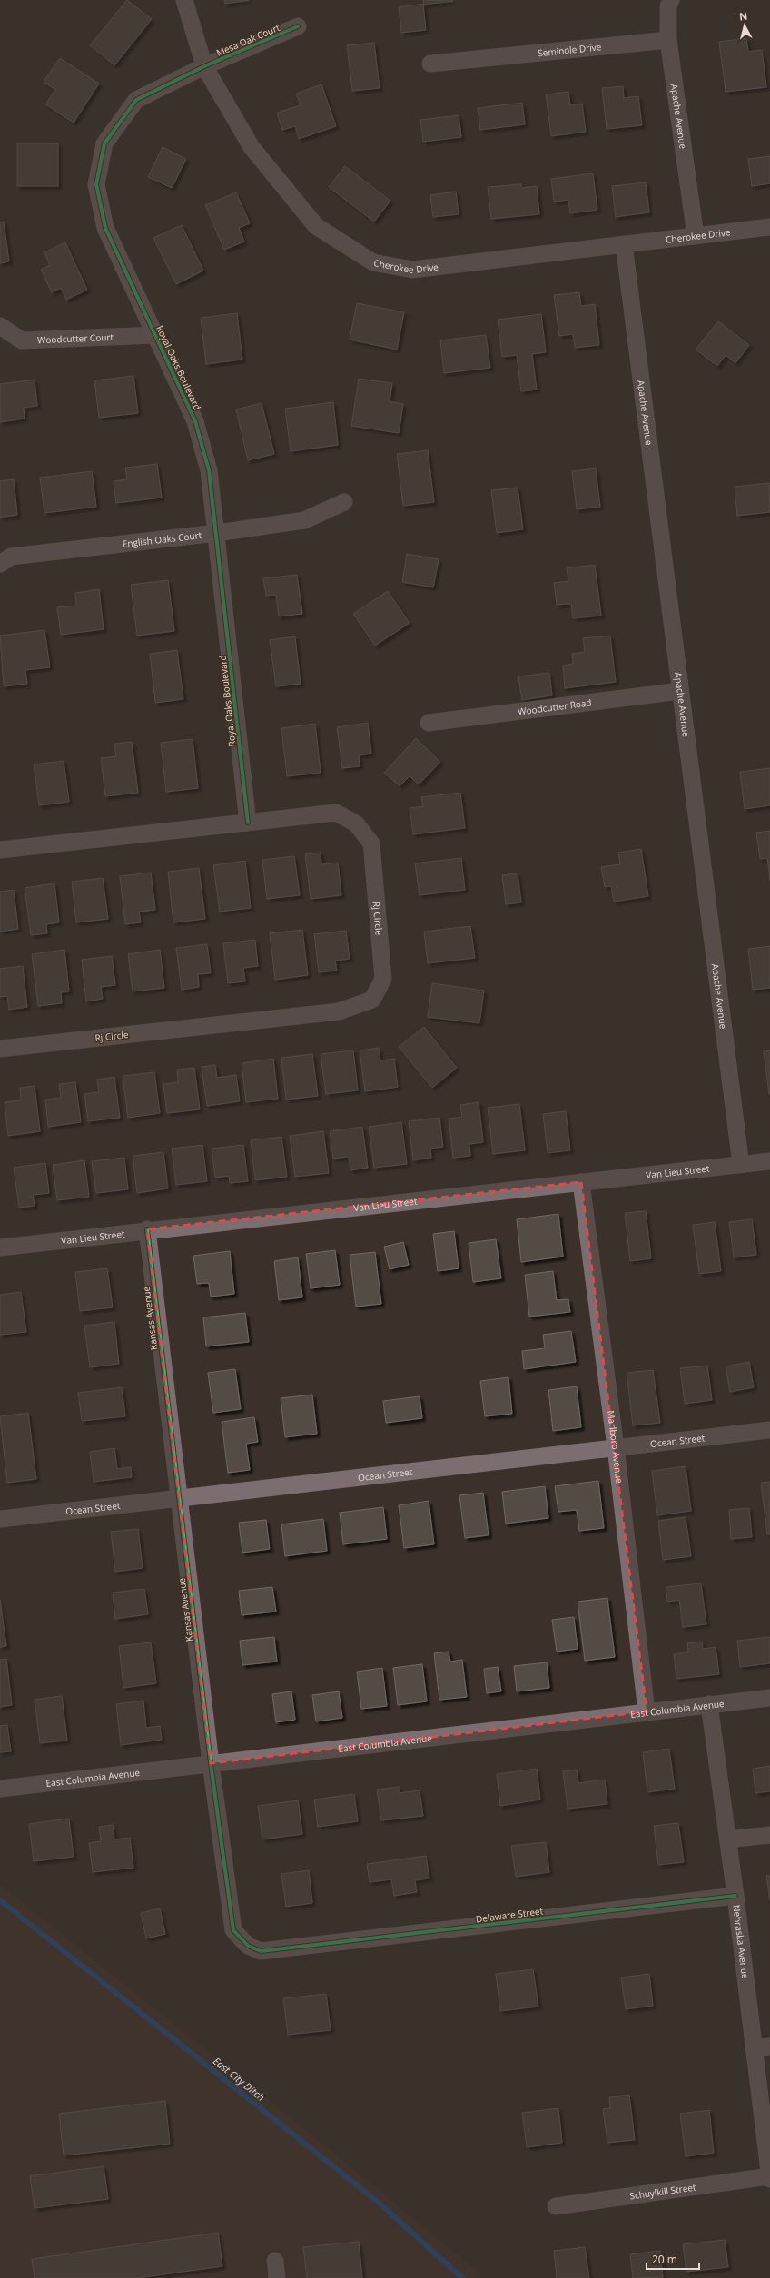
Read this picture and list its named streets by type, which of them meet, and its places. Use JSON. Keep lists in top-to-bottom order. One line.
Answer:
{"streets":{"street":["Mesa Oak Court","Seminole Drive","Apache Avenue","Cherokee Drive","Woodcutter Court","Royal Oaks Boulevard","English Oaks Court","Woodcutter Road","Rj Circle","Van Lieu Street","Kansas Avenue","Ocean Street","Marlboro Avenue","East Columbia Avenue","Delaware Street","Nebraska Avenue","Schuylkill Street"]},"crossings":[["Mesa Oak Court","Cherokee Drive"],["Mesa Oak Court","Royal Oaks Boulevard"],["Seminole Drive","Apache Avenue"],["Apache Avenue","Cherokee Drive"],["Apache Avenue","Woodcutter Road"],["Apache Avenue","Van Lieu Street"],["Cherokee Drive","Royal Oaks Boulevard"],["Woodcutter Court","Royal Oaks Boulevard"],["Royal Oaks Boulevard","English Oaks Court"],["Royal Oaks Boulevard","Rj Circle"],["Van Lieu Street","Kansas Avenue"],["Van Lieu Street","Marlboro Avenue"],["Kansas Avenue","Ocean Street"],["Kansas Avenue","East Columbia Avenue"],["Kansas Avenue","Delaware Street"],["Ocean Street","Marlboro Avenue"],["Marlboro Avenue","East Columbia Avenue"],["East Columbia Avenue","Nebraska Avenue"],["Delaware Street","Nebraska Avenue"],["Nebraska Avenue","Schuylkill Street"]],"water":["East City Ditch"],"scale_bar":"20 m","north":"top"}
